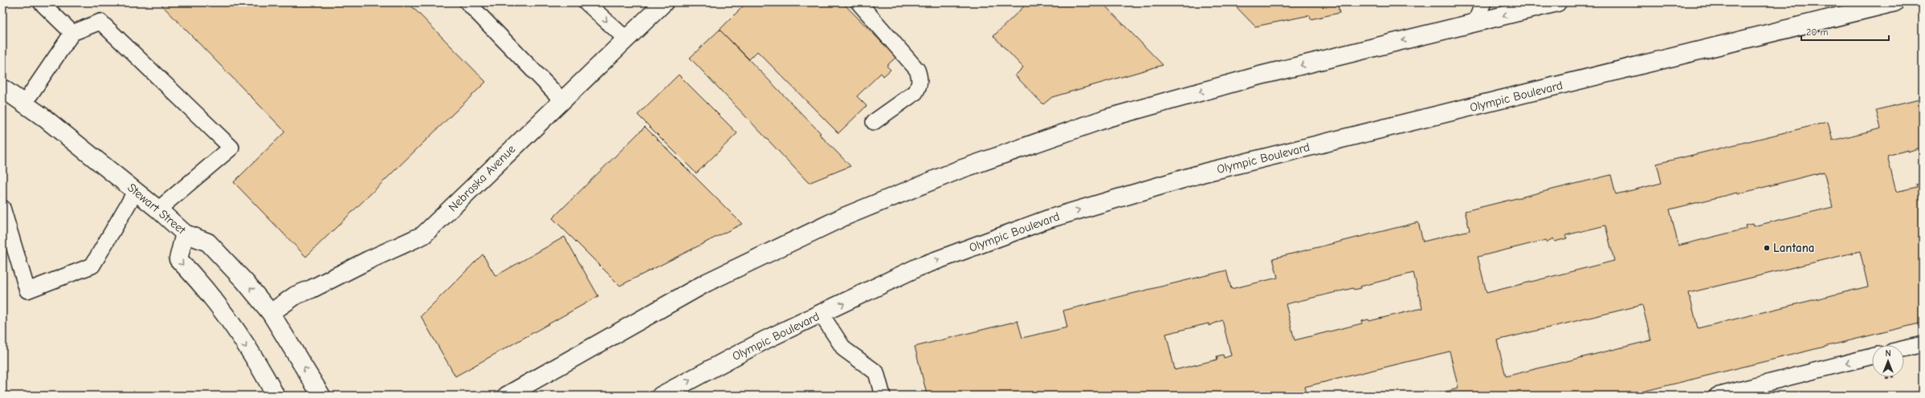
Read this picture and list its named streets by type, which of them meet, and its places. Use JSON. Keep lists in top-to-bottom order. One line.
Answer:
{"streets":{"main road":["Olympic Boulevard","Nebraska Avenue","Stewart Street"]},"crossings":[["Nebraska Avenue","Stewart Street"]],"places":["Lantana"],"scale_bar":"20 m","north":"top"}
